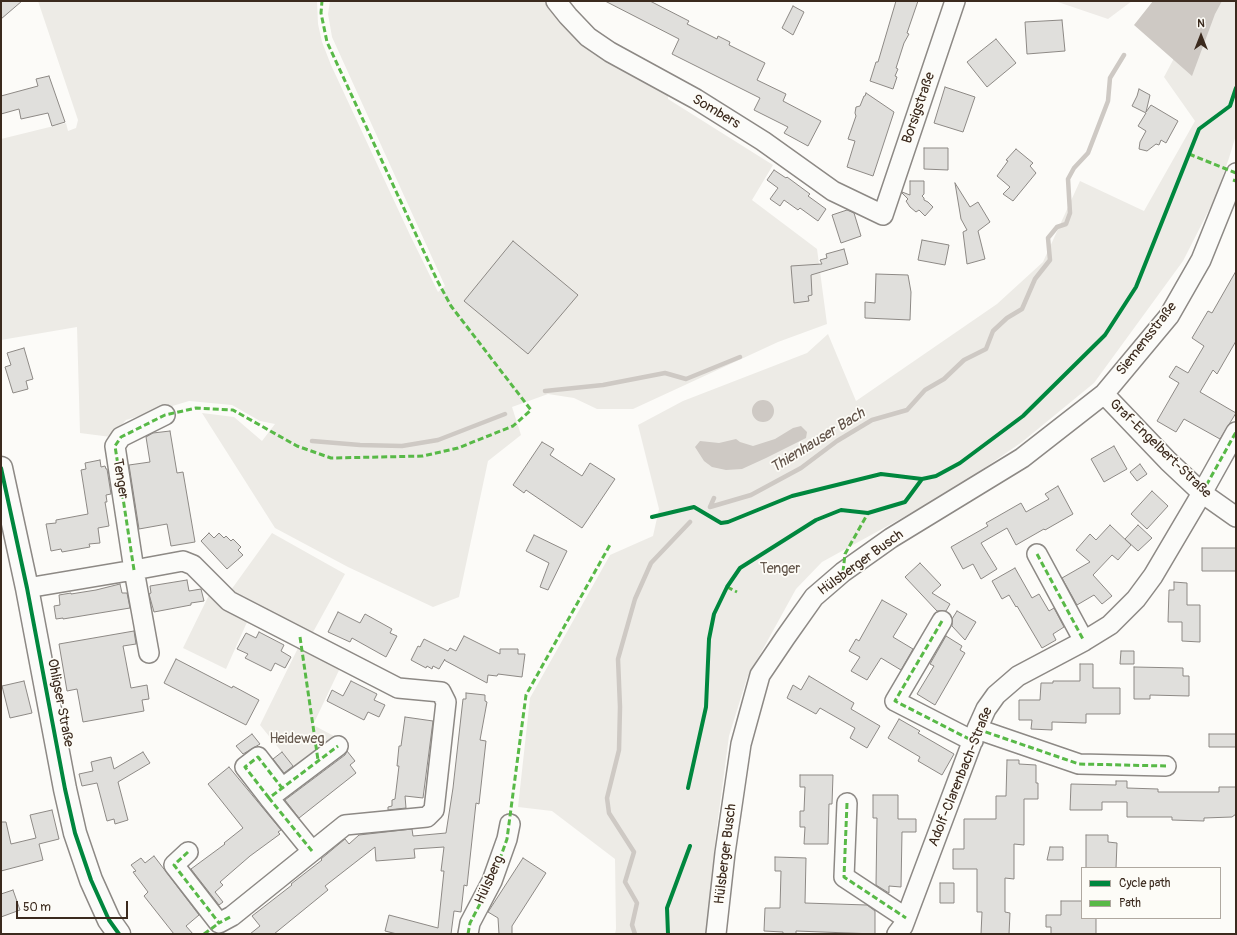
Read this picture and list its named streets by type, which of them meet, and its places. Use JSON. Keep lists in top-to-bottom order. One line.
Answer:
{"streets":{"main road":["Ohligser Straße"],"street":["Borsigstraße","Sombers","Siemensstraße","Graf-Engelbert-Straße","Tenger","Hülsberger Busch","Adolf-Clarenbach-Straße","Hülsberg"]},"crossings":[["Borsigstraße","Sombers"],["Siemensstraße","Graf-Engelbert-Straße"],["Siemensstraße","Hülsberger Busch"],["Graf-Engelbert-Straße","Hülsberger Busch"],["Graf-Engelbert-Straße","Adolf-Clarenbach-Straße"]],"water":["Thienhauser Bach"],"parks":["Tenger","Heideweg"],"legend":["Cycle path","Path"],"scale_bar":"50 m","north":"top"}
